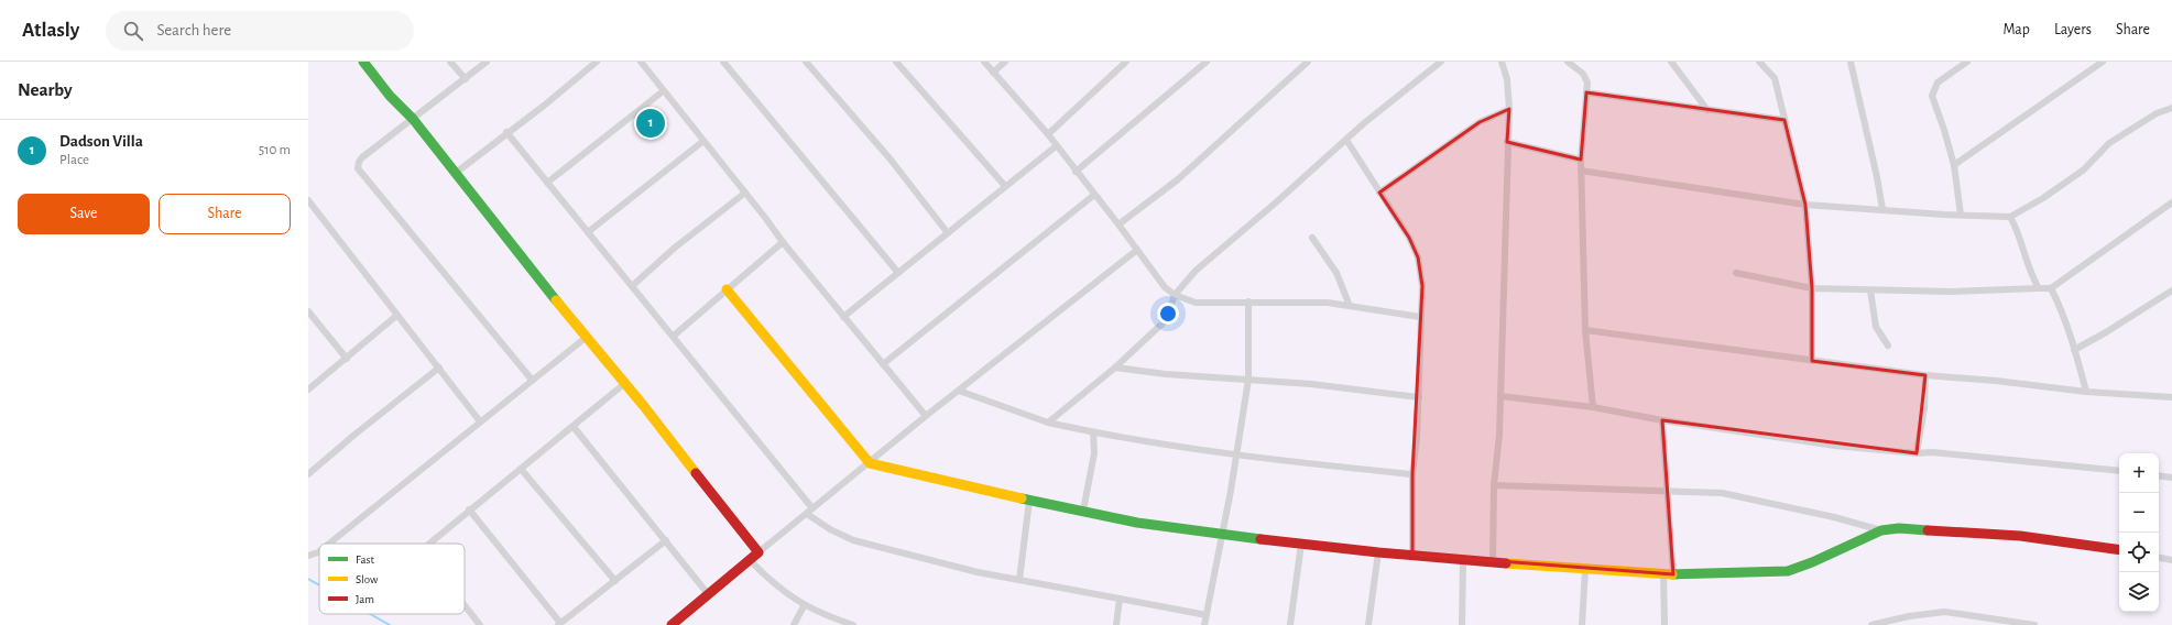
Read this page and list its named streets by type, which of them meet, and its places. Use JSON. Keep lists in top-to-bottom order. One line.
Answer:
{"legend":["Fast","Slow","Jam"],"page":{"header":"Atlasly","search":"Search here","nav":["Map","Layers","Share"],"heading":"Nearby","pins":"1","list":[{"mark":"1","name":"Dadson Villa","note":"Place","value":"510 m"}],"buttons":["Save","Share"],"map_buttons":["+","−"]}}
